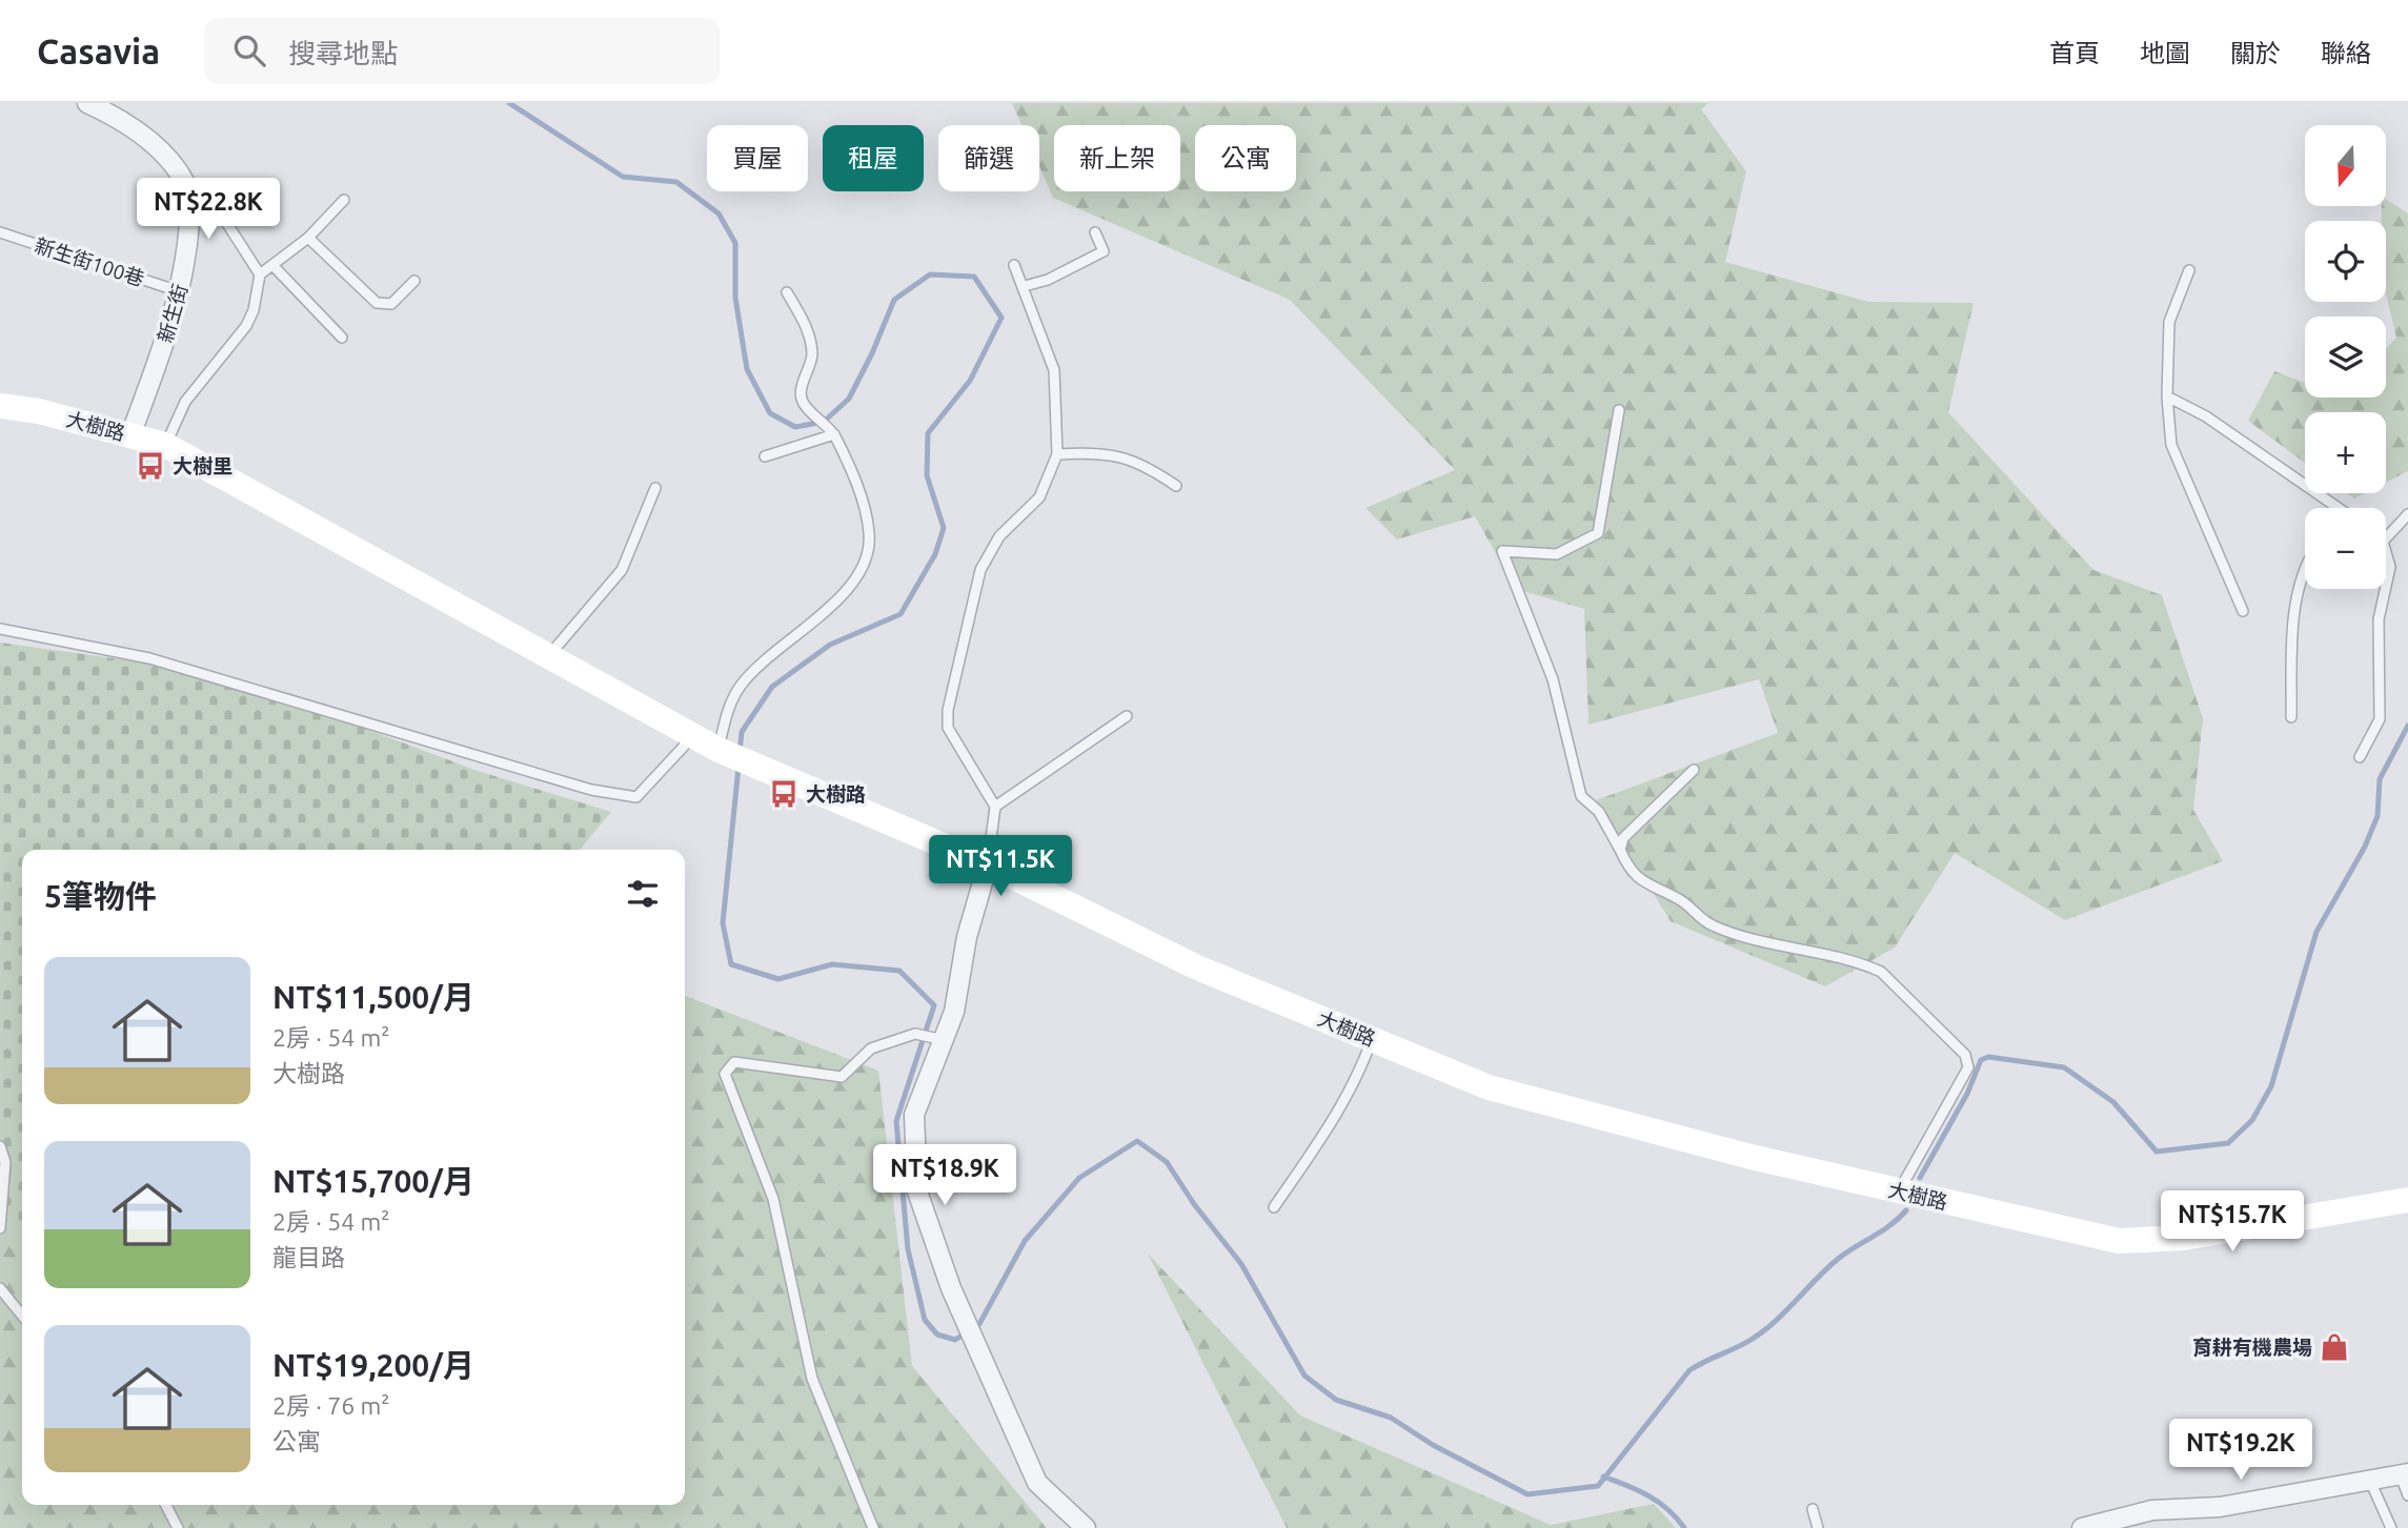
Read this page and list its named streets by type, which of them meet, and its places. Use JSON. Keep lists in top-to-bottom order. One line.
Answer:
{"streets":{"street":["新生街","大樹路"],"lane":["新生街100巷"]},"crossings":[["新生街100巷","新生街"],["新生街","大樹路"]],"places":{"bus stop":["大樹里","大樹路"],"shop":["育耕有機農場"]},"north":"bottom","page":{"header":"Casavia","search":"搜尋地點","nav":["首頁","地圖","關於","聯絡"],"map_buttons":["+","−"],"chip":["買屋","租屋","篩選","新上架","公寓"],"price":["NT$22.8K","NT$11.5K","NT$18.9K","NT$15.7K","NT$19.2K"],"heading":"5筆物件","list":[{"name":"NT$11,500/月","note":"2房 · 54 m² · 大樹路"},{"name":"NT$15,700/月","note":"2房 · 54 m² · 龍目路"},{"name":"NT$19,200/月","note":"2房 · 76 m² · 公寓"}]}}
